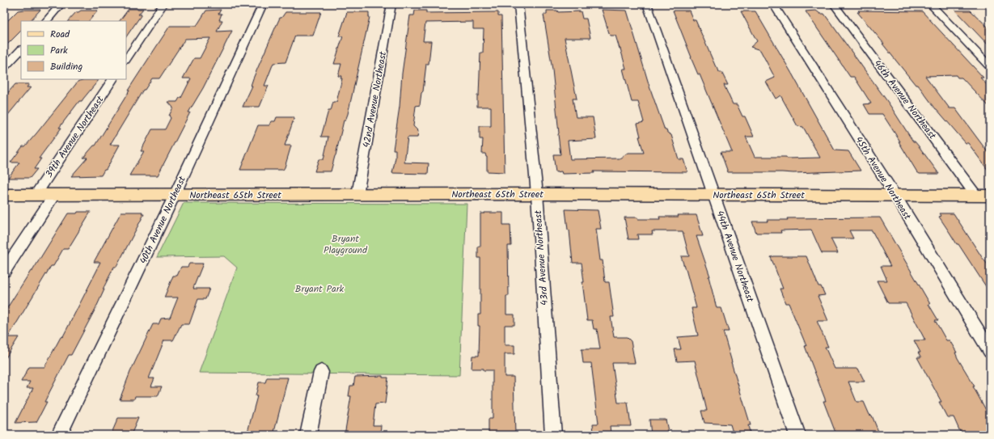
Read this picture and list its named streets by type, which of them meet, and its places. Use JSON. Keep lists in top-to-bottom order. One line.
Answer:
{"streets":{"main road":["Northeast 65th Street"],"street":["42nd Avenue Northeast","46th Avenue Northeast","39th Avenue Northeast","45th Avenue Northeast","40th Avenue Northeast","44th Avenue Northeast","43rd Avenue Northeast"]},"crossings":[["42nd Avenue Northeast","Northeast 65th Street"],["46th Avenue Northeast","Northeast 65th Street"],["39th Avenue Northeast","Northeast 65th Street"],["45th Avenue Northeast","Northeast 65th Street"],["Northeast 65th Street","40th Avenue Northeast"],["Northeast 65th Street","44th Avenue Northeast"],["Northeast 65th Street","43rd Avenue Northeast"]],"parks":["Bryant Playground","Bryant Park"],"legend":["Road","Park","Building"]}
